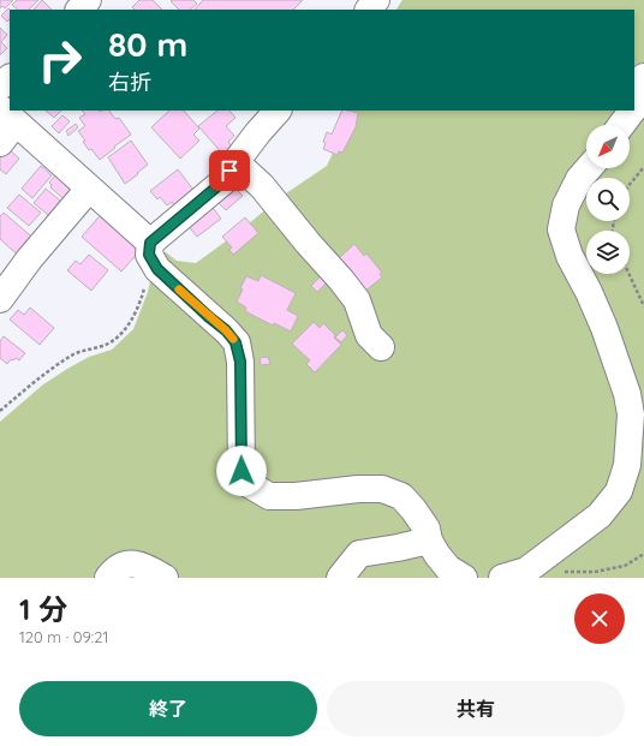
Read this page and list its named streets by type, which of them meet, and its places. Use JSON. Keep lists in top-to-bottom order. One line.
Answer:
{"north":"bottom left","page":{"turn":["80 m","右折"],"heading":["1 分","120 m · 09:21"],"buttons":["終了","共有"]}}
